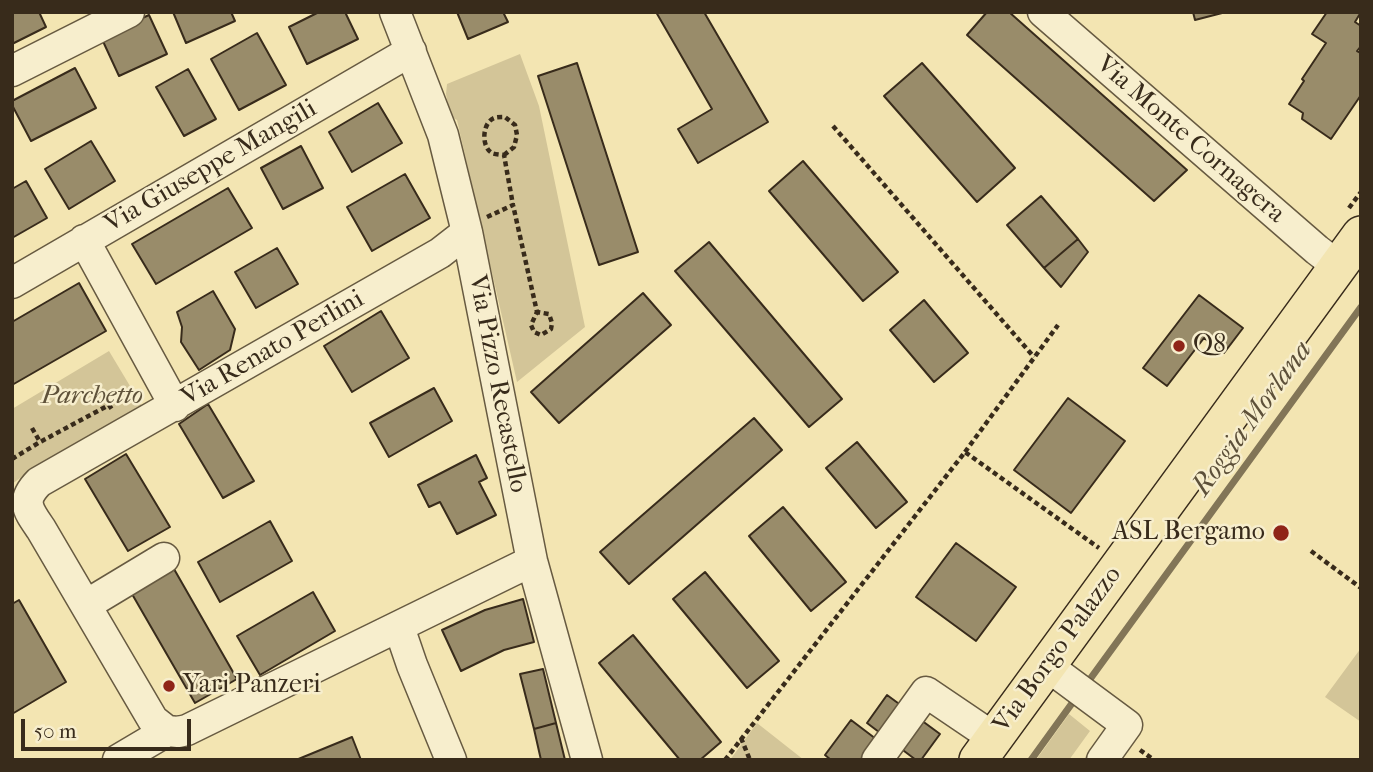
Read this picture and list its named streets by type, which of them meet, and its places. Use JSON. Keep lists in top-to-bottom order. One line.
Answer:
{"streets":{"main road":["Via Borgo Palazzo"],"street":["Via Monte Cornagera","Via Giuseppe Mangili","Via Renato Perlini","Via Pizzo Recastello"]},"crossings":[["Via Monte Cornagera","Via Borgo Palazzo"],["Via Giuseppe Mangili","Via Pizzo Recastello"],["Via Renato Perlini","Via Pizzo Recastello"]],"water":["Roggia Morlana"],"parks":["Parchetto"],"places":["Q8","ASL Bergamo","Yari Panzeri"],"scale_bar":"50 m"}
